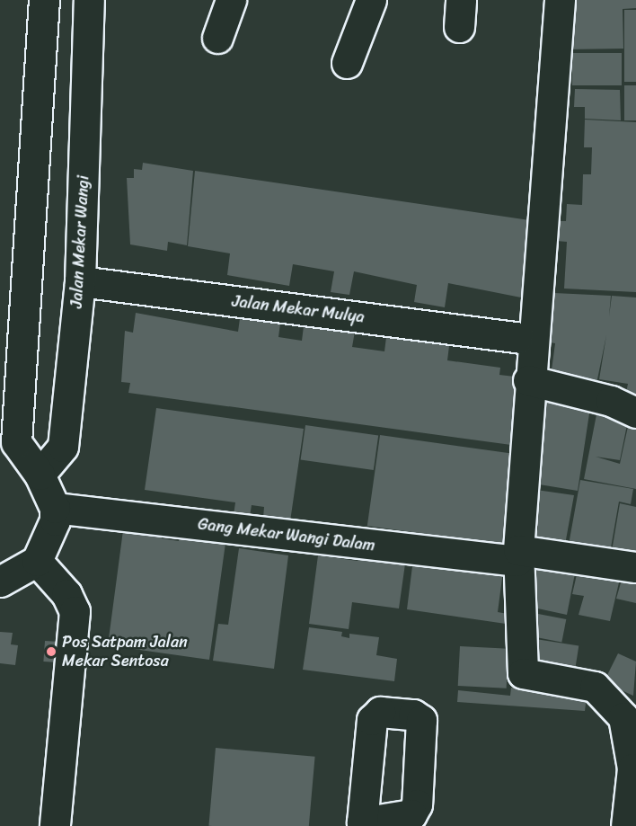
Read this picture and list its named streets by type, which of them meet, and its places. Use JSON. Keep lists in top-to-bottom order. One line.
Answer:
{"streets":{"street":["Jalan Mekar Wangi","Jalan Mekar Mulya","Gang Mekar Wangi Dalam"]},"crossings":[["Jalan Mekar Wangi","Jalan Mekar Mulya"]],"places":["Pos Satpam Jalan Mekar Sentosa"]}
